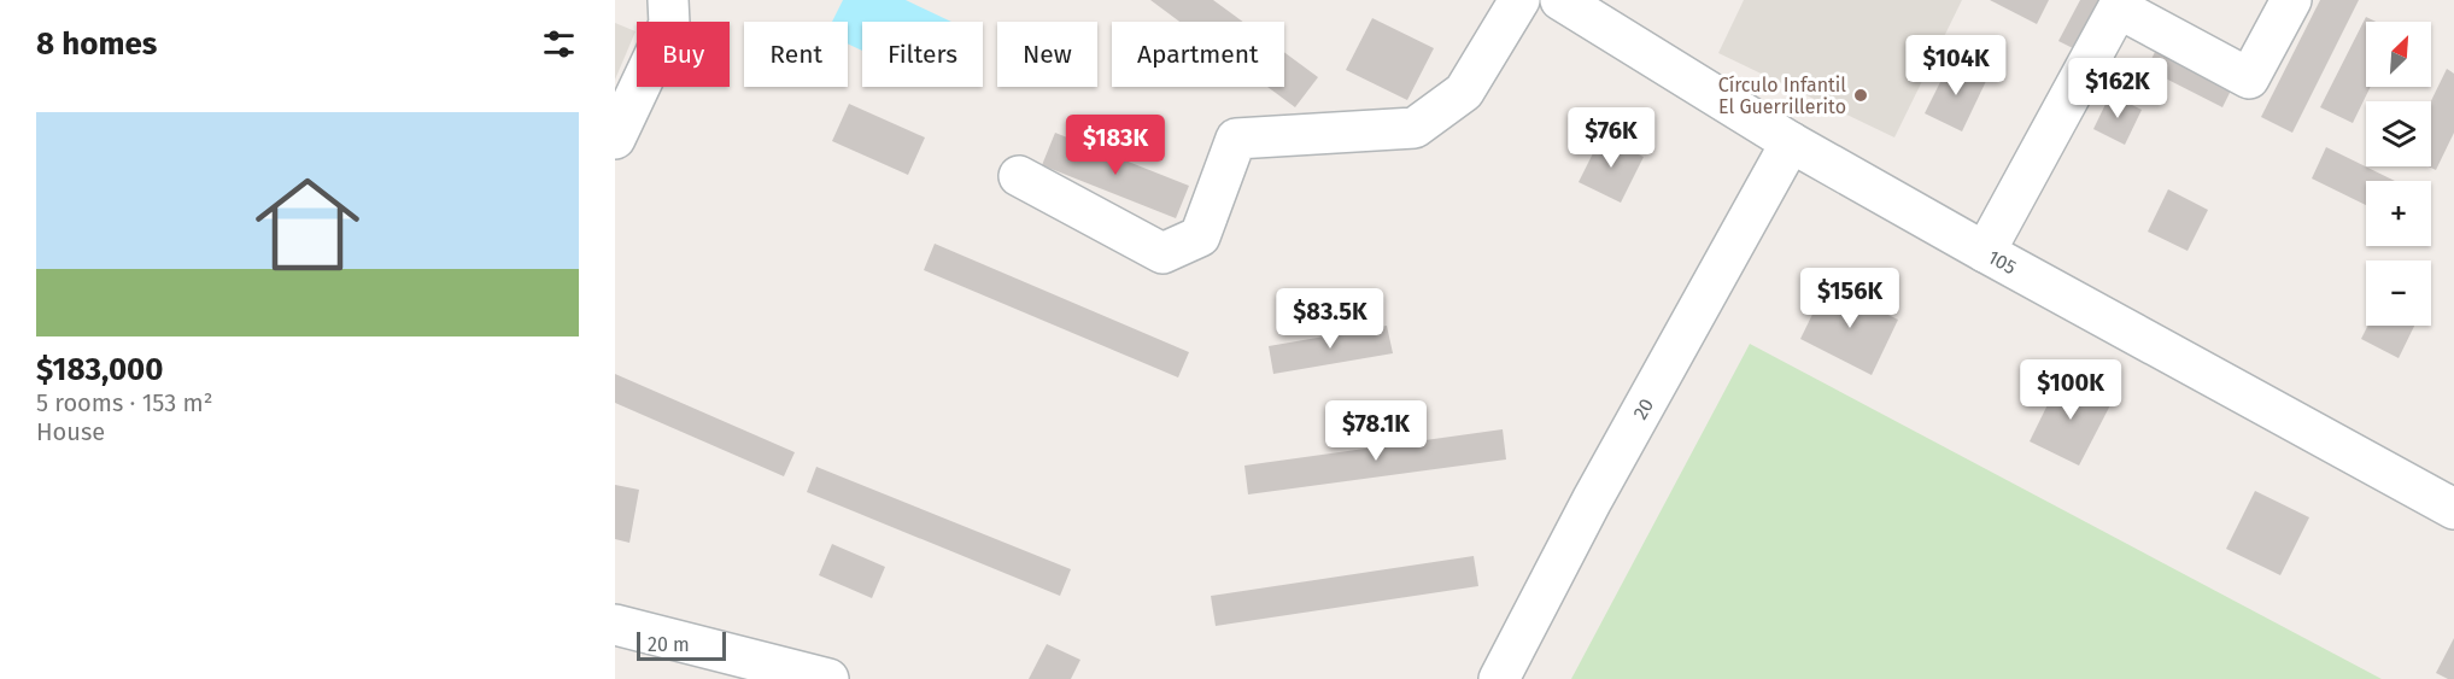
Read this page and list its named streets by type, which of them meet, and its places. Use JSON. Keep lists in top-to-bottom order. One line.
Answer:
{"streets":{"street":["105","20"]},"crossings":[["105","20"]],"places":["Círculo Infantil El Guerrillerito"],"scale_bar":"20 m","north":"top right","page":{"heading":"8 homes","map_buttons":["+","−"],"chip":["Buy","Rent","Filters","New","Apartment"],"price":["$104K","$162K","$76K","$183K","$156K","$83.5K","$100K","$78.1K"],"list":[{"name":"$183,000","note":"5 rooms · 153 m² · House"}],"scale":"20 m"}}
